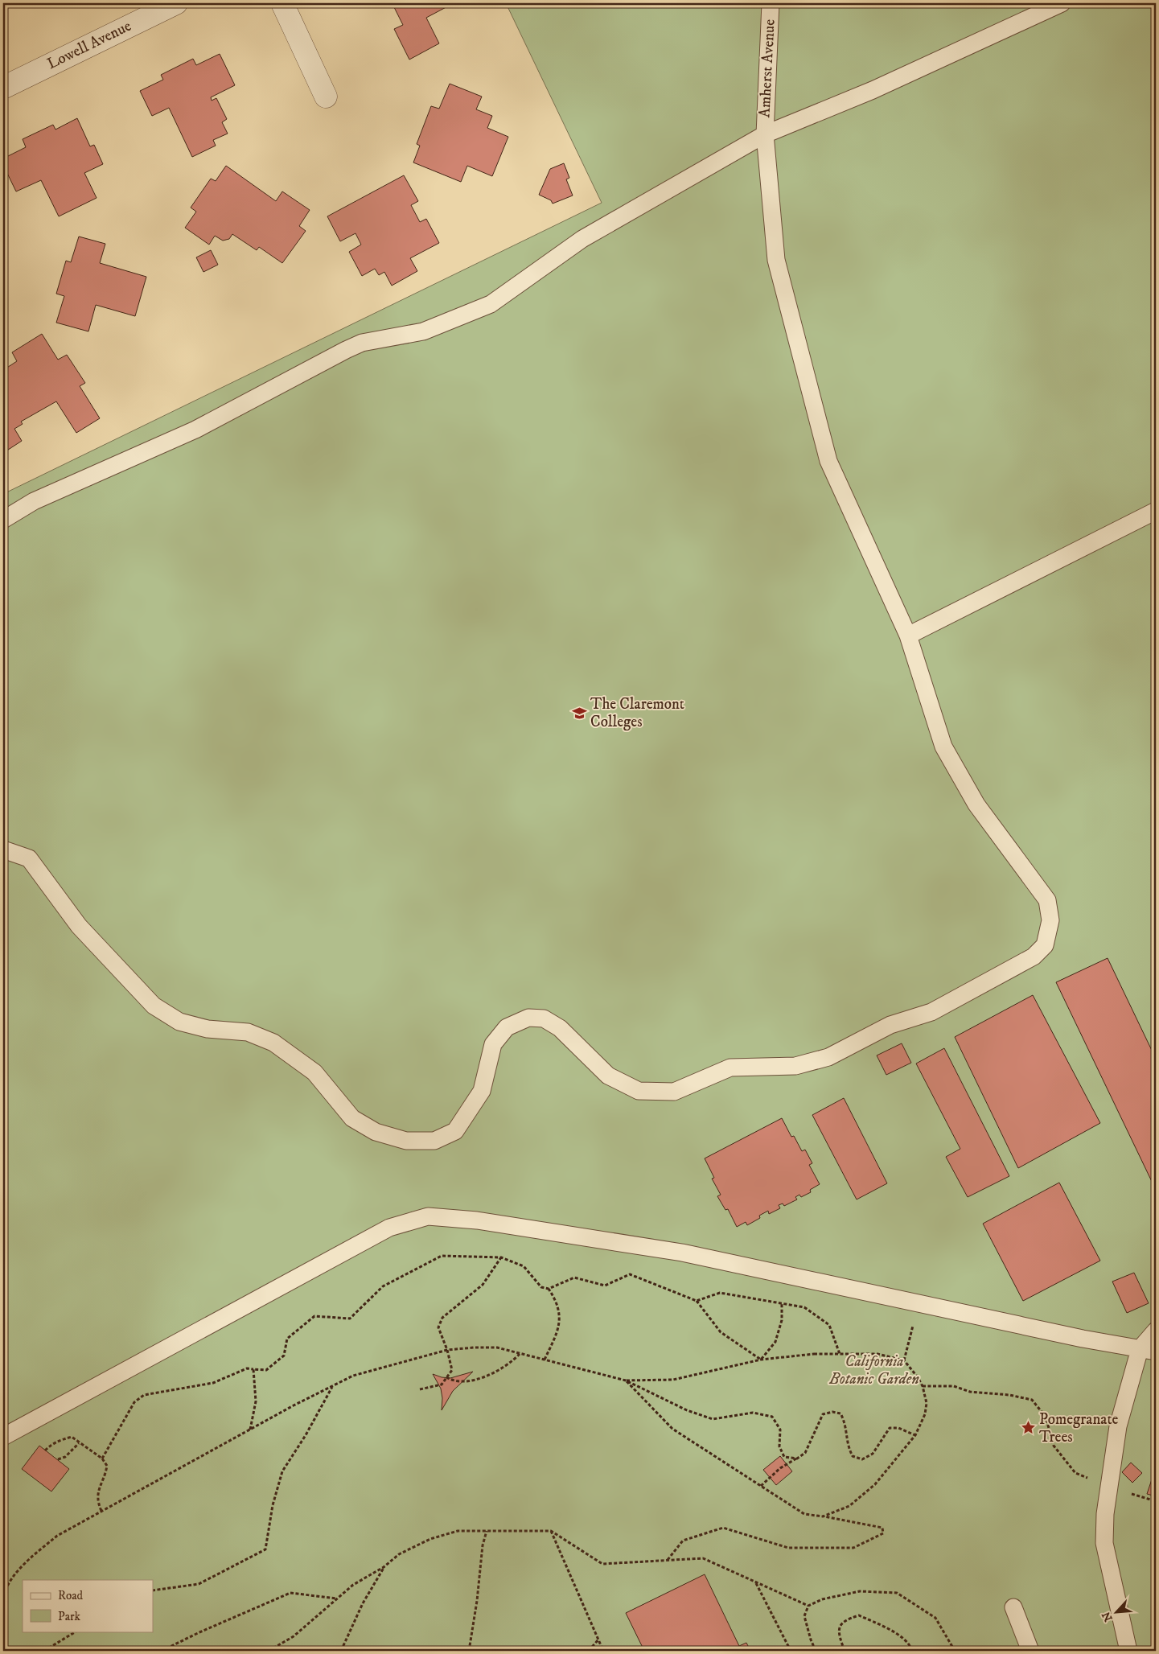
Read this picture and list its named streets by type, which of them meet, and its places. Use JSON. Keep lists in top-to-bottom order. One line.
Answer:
{"streets":{"street":["Lowell Avenue"],"lane":["Amherst Avenue"]},"parks":["California Botanic Garden"],"places":{"school or university":["The Claremont Colleges"],"place":["Pomegranate Trees"]},"legend":["Road","Park"],"north":"bottom left"}
